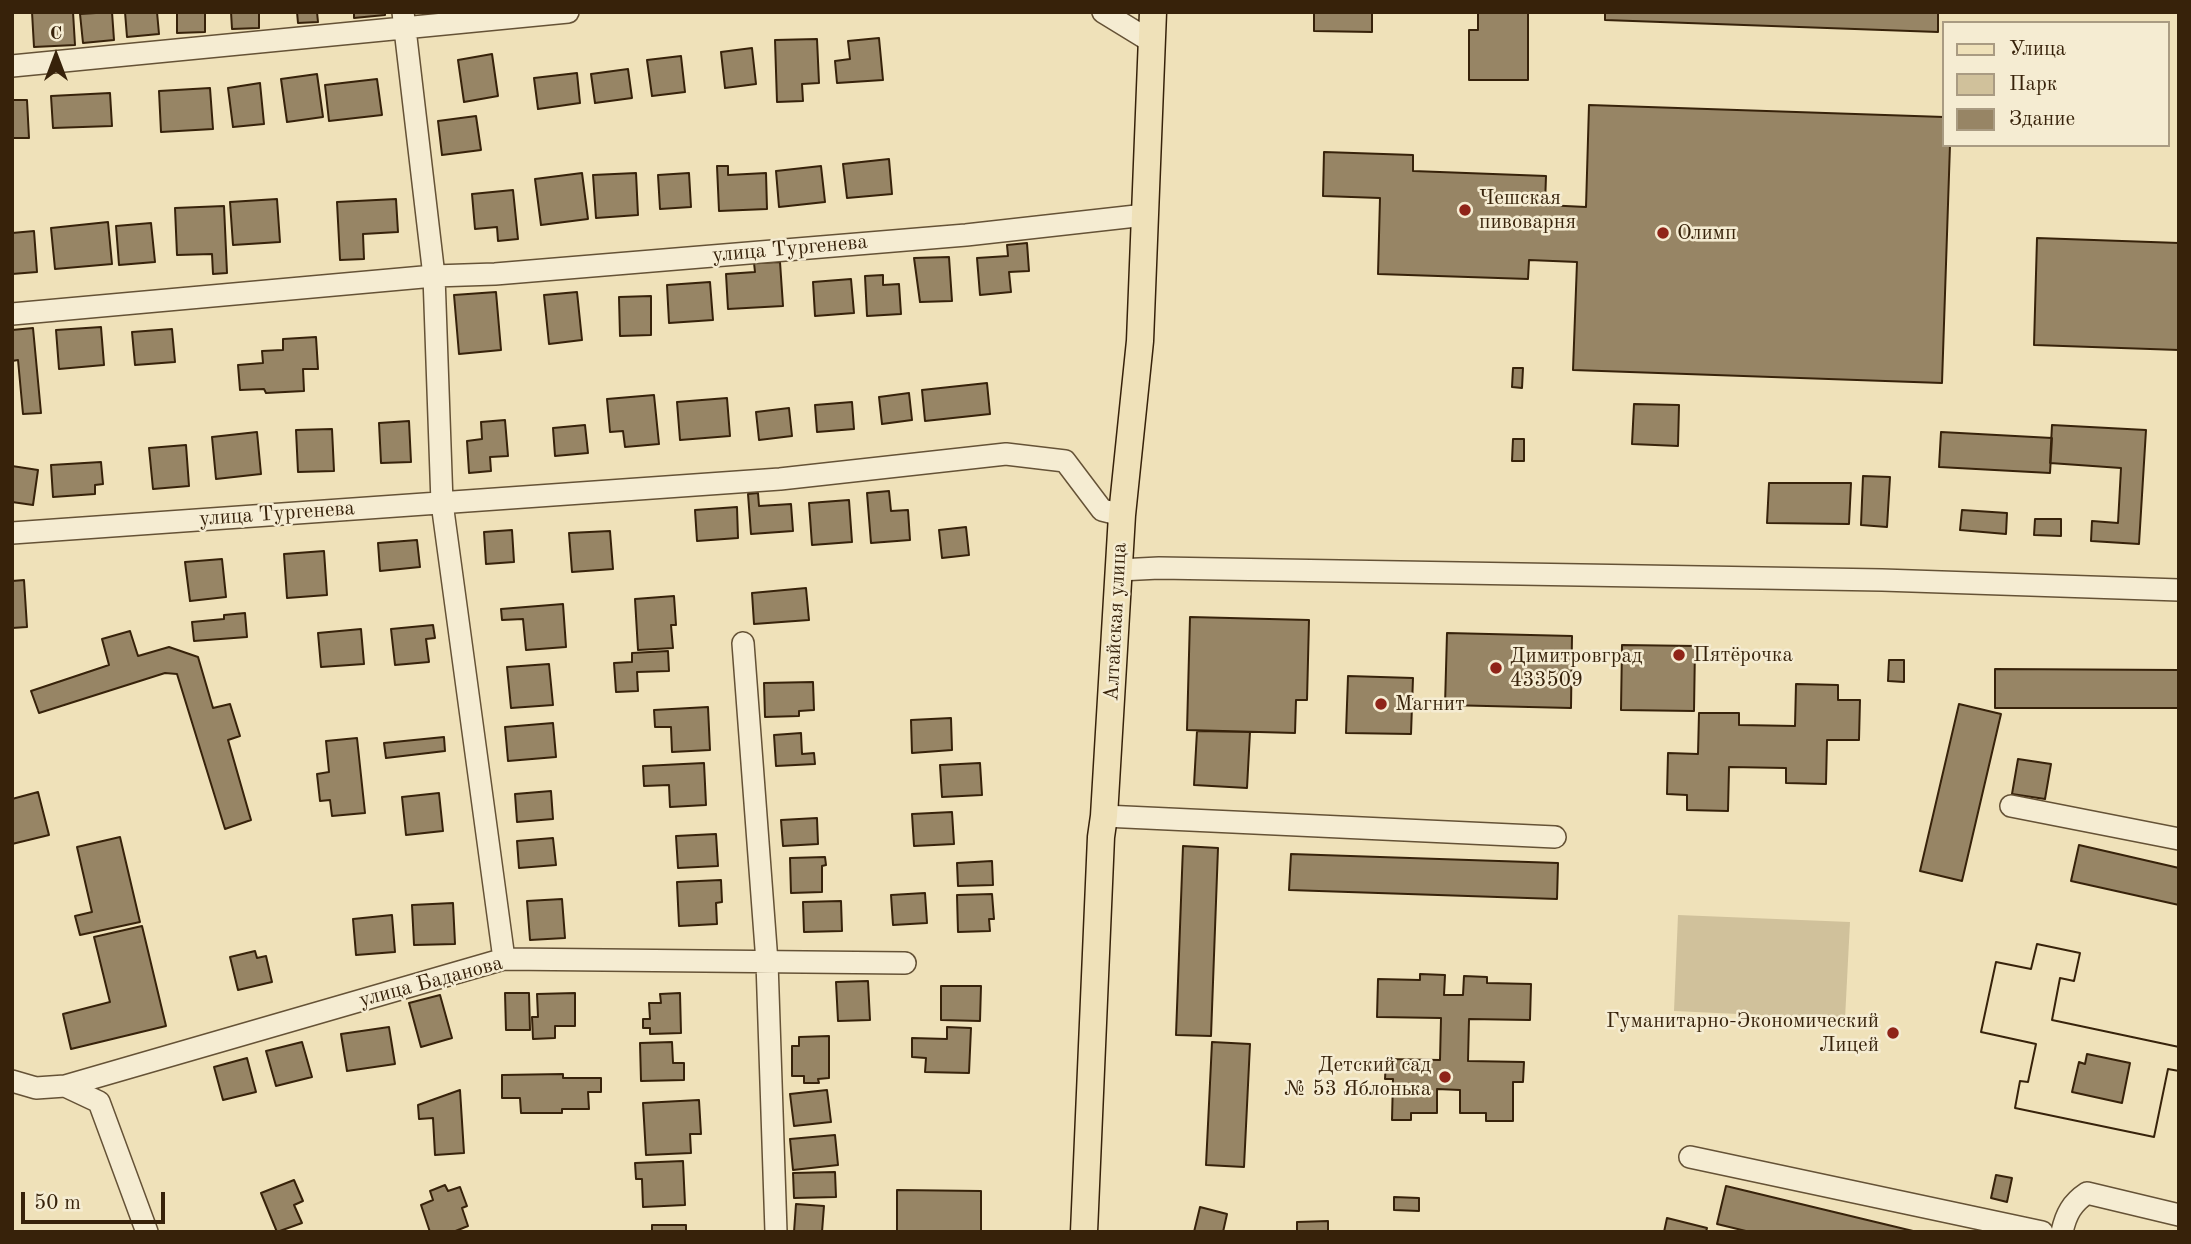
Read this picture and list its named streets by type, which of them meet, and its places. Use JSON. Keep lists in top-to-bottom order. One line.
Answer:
{"streets":{"main road":["Алтайская улица"],"street":["улица Тургенева","улица Баданова"]},"crossings":[["улица Тургенева","Алтайская улица"]],"places":["Чешская пивоварня","Олимп","Пятёрочка","Димитровград 433509","Магнит","Гуманитарно-Экономический Лицей","Детский сад № 53 Яблонька"],"legend":["Улица","Парк","Здание"],"scale_bar":"50 m","north":"top"}
